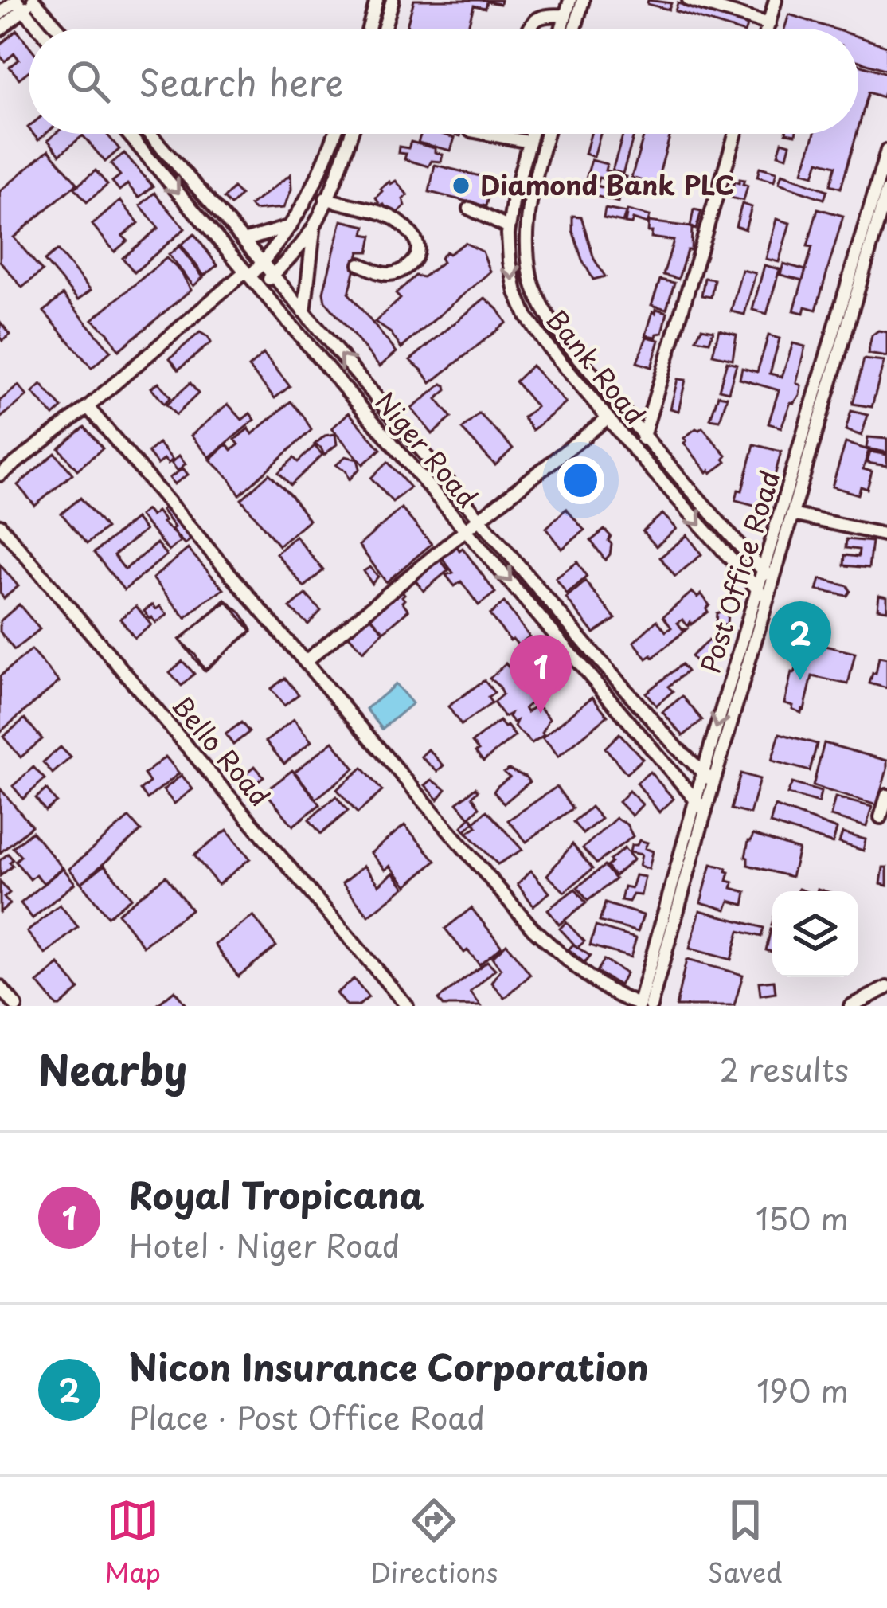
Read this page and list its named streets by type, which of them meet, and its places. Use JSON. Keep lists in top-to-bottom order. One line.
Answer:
{"streets":{"street":["Bank Road","Niger Road","Post Office Road","Bello Road"]},"crossings":[["Bank Road","Post Office Road"],["Niger Road","Post Office Road"]],"places":["Diamond Bank PLC"],"page":{"search":"Search here","pins":["2","1"],"heading":["Nearby","2 results"],"list":[{"mark":"1","name":"Royal Tropicana","note":"Hotel · Niger Road","value":"150 m"},{"mark":"2","name":"Nicon Insurance Corporation","note":"Place · Post Office Road","value":"190 m"}],"nav":["Map","Directions","Saved"]}}
